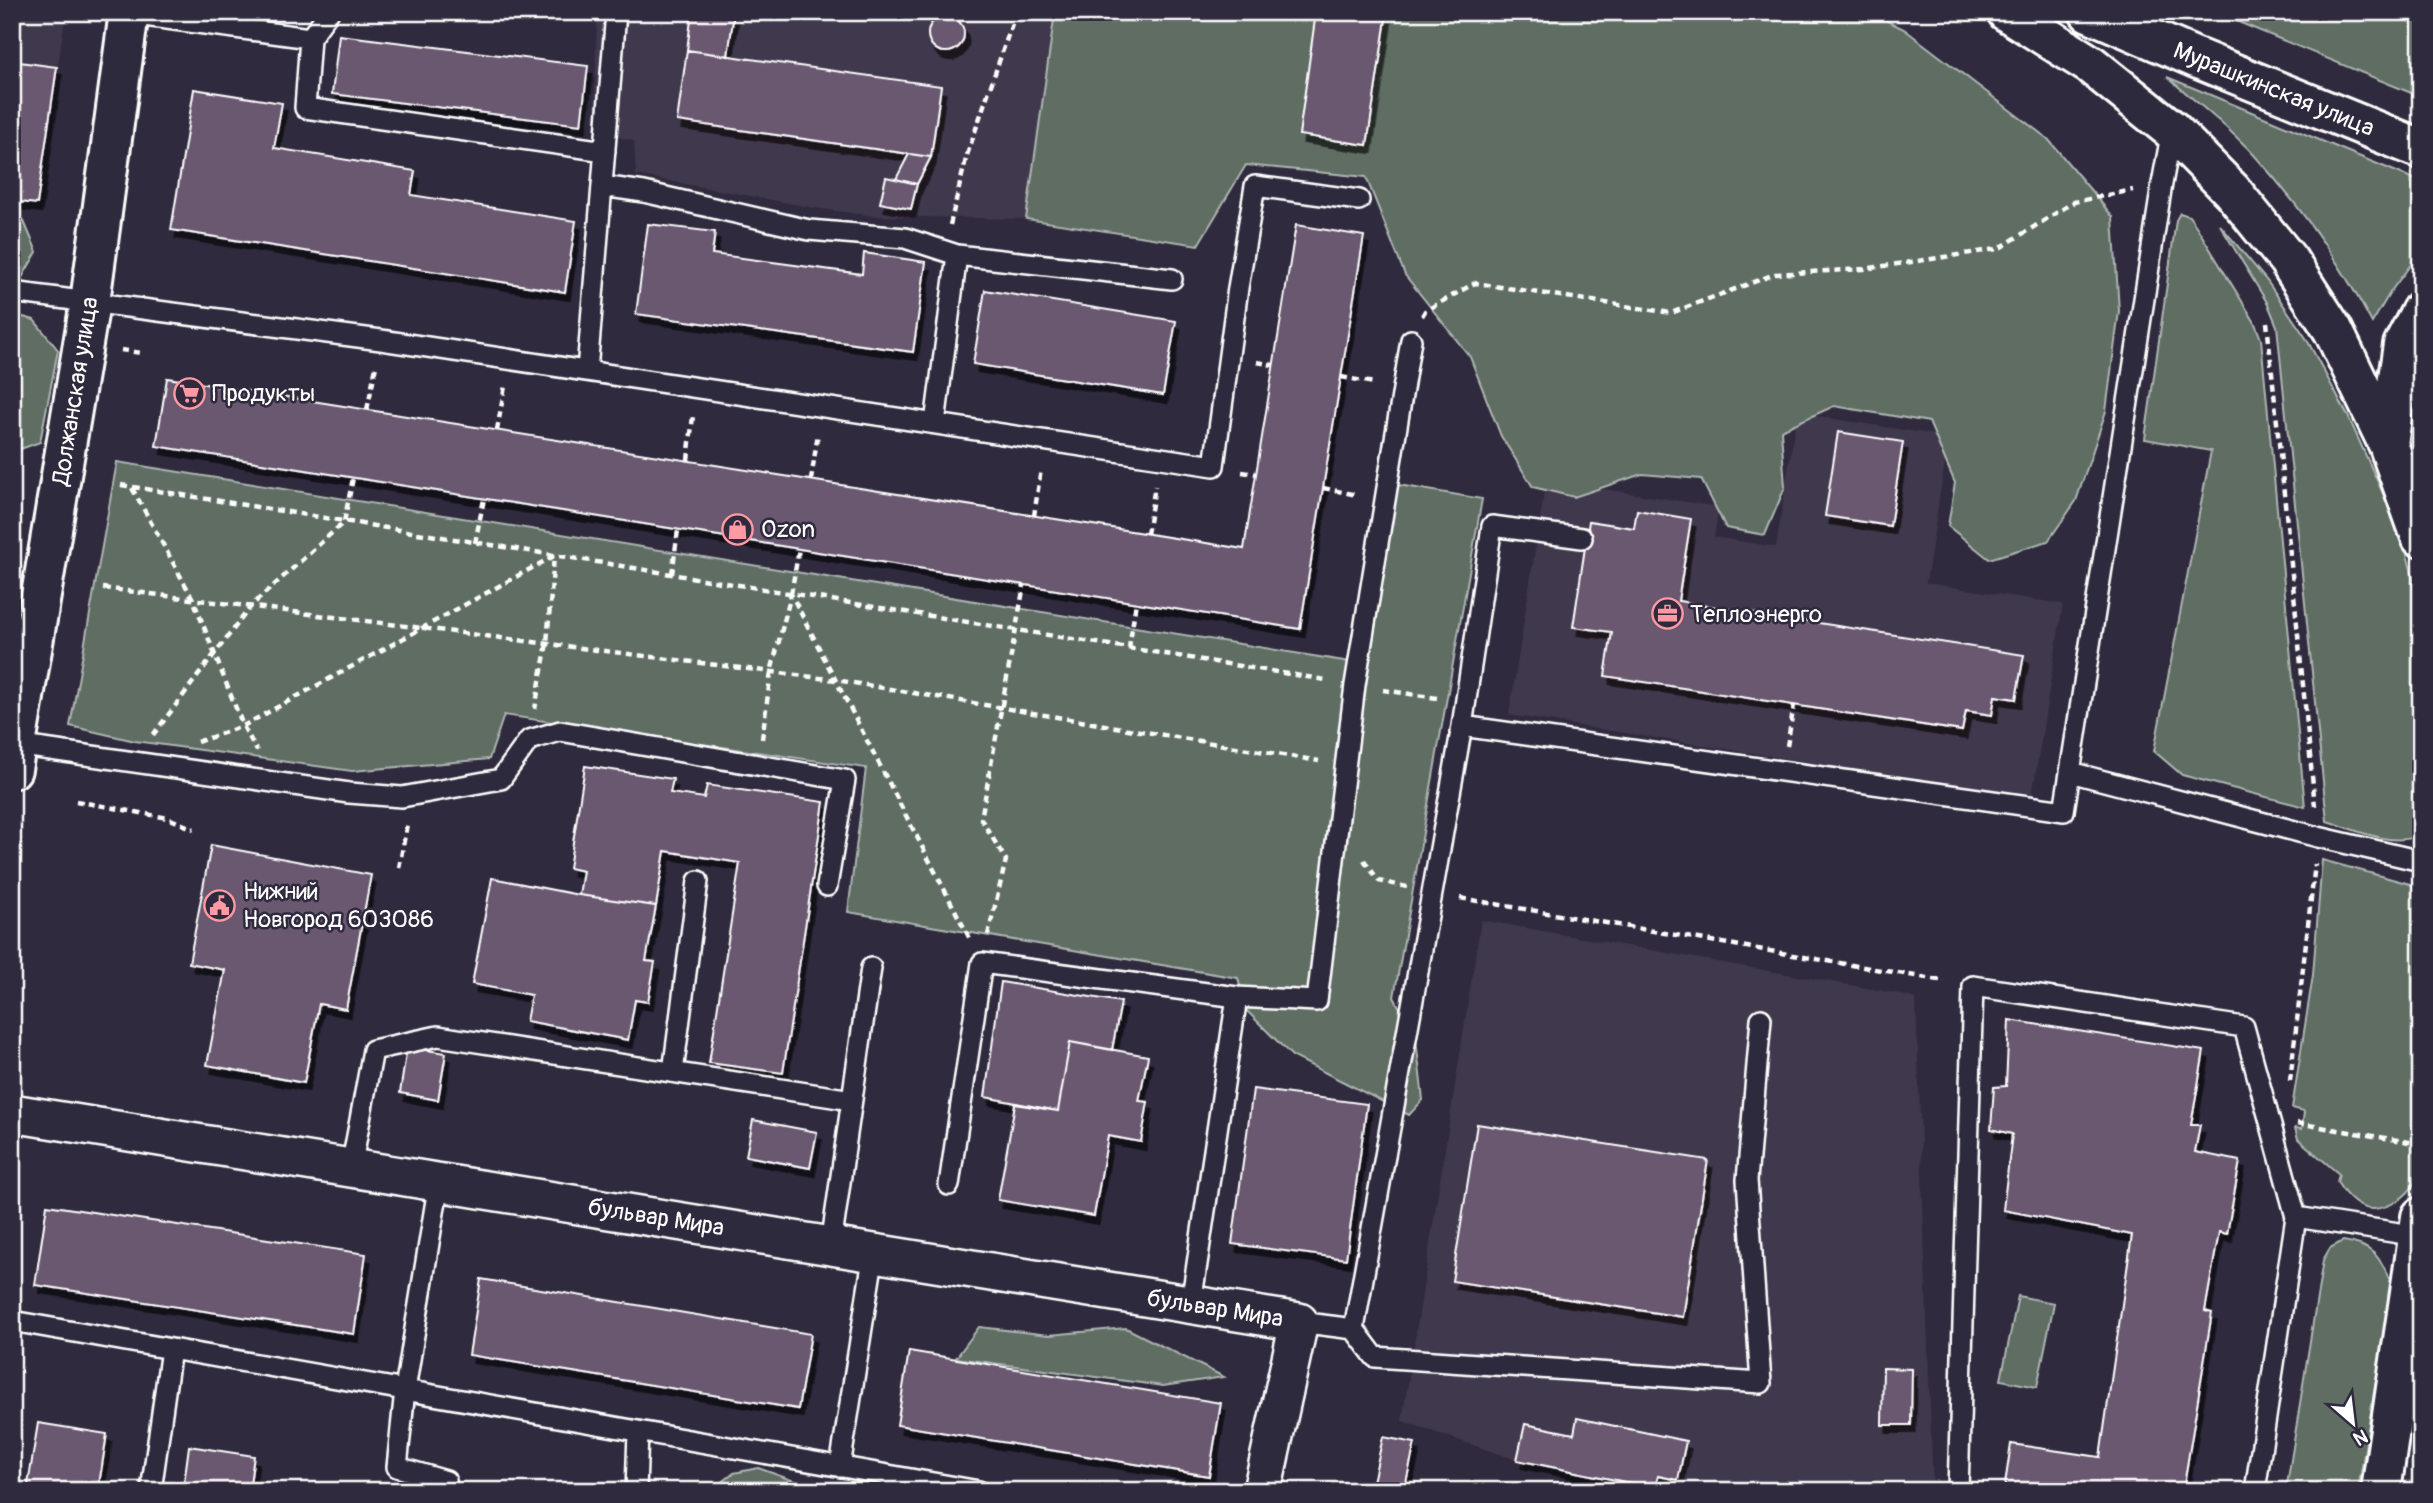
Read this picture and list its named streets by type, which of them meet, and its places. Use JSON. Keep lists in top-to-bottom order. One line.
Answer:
{"streets":{"main road":["Мурашкинская улица","Должанская улица"],"street":["бульвар Мира"]},"places":{"supermarket":["Продукты"],"shop":["Ozon"],"office":["Теплоэнерго"],"public building":["Нижний Новгород 603086"]},"north":"bottom right"}
